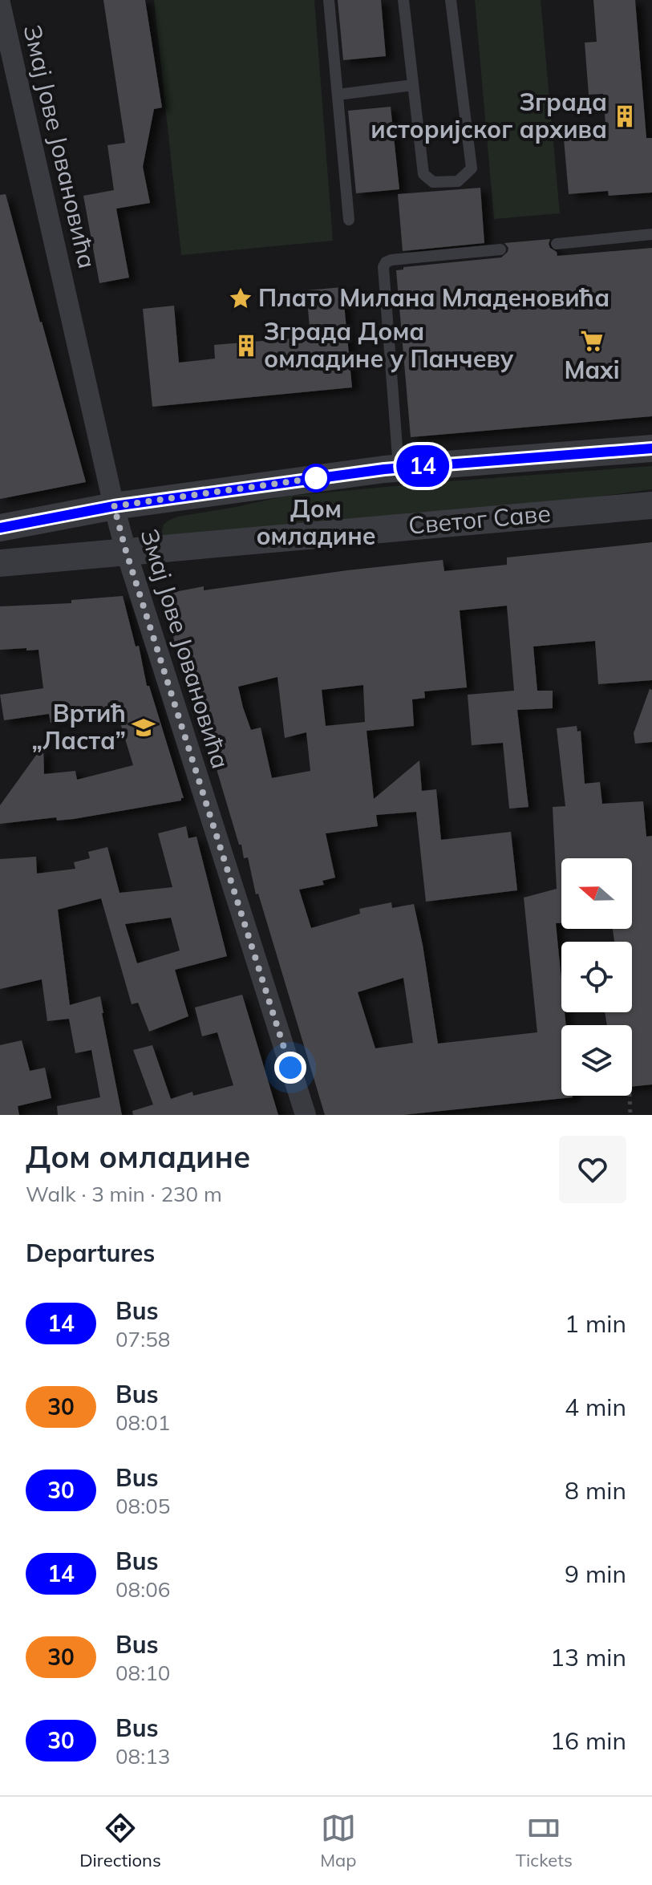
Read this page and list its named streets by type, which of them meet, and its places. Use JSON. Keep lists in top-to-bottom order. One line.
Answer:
{"streets":{"street":["Змај Јове Јовановића","Светог Саве"]},"crossings":[["Змај Јове Јовановића","Светог Саве"]],"places":{"building":["Зграда историјског архива","Зграда Дома омладине у Панчеву"],"place":["Плато Милана Младеновића"],"supermarket":["Maxi"],"other":["Дом омладине"],"school or university":["Вртић „Ласта”"]},"lines":["bus line 14"],"north":"left","page":{"on_map":"14","heading":[["Дом омладине","Walk · 3 min · 230 m"],"Departures"],"list":[{"mark":"14","name":"Bus","note":"07:58","value":"1 min"},{"mark":"30","name":"Bus","note":"08:01","value":"4 min"},{"mark":"30","name":"Bus","note":"08:05","value":"8 min"},{"mark":"14","name":"Bus","note":"08:06","value":"9 min"},{"mark":"30","name":"Bus","note":"08:10","value":"13 min"},{"mark":"30","name":"Bus","note":"08:13","value":"16 min"}],"tabs":["Directions","Map","Tickets"]}}
